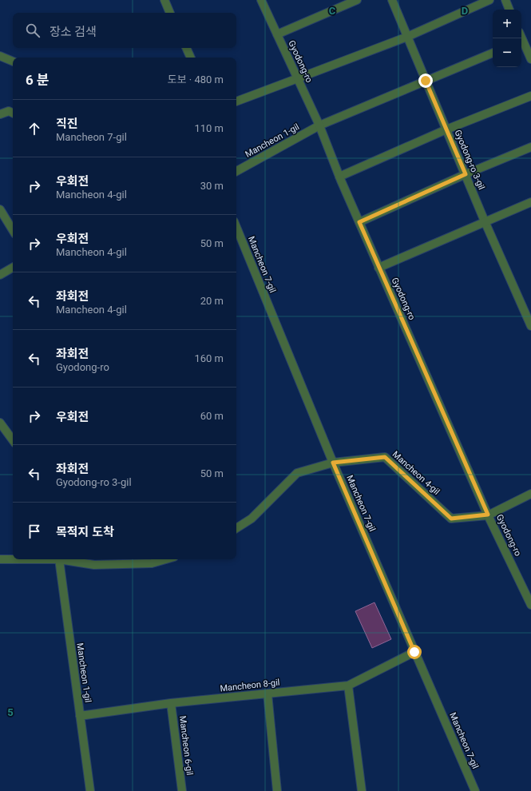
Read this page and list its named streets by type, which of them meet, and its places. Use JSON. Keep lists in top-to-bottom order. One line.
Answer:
{"streets":{"street":["Gyodong-ro","Mancheon 1-gil","Gyodong-ro 3-gil","Mancheon 7-gil","Mancheon 4-gil","Mancheon 8-gil","Mancheon 6-gil"]},"crossings":[["Gyodong-ro","Mancheon 1-gil"],["Gyodong-ro","Mancheon 4-gil"],["Mancheon 1-gil","Gyodong-ro 3-gil"],["Mancheon 1-gil","Mancheon 8-gil"],["Mancheon 7-gil","Mancheon 4-gil"],["Mancheon 7-gil","Mancheon 8-gil"],["Mancheon 8-gil","Mancheon 6-gil"]],"page":{"map_buttons":["+","−"],"search":"장소 검색","heading":["6 분","도보 · 480 m"],"list":[["직진","Mancheon 7-gil","110 m"],["우회전","Mancheon 4-gil","30 m"],["우회전","Mancheon 4-gil","50 m"],["좌회전","Mancheon 4-gil","20 m"],["좌회전","Gyodong-ro","160 m"],["우회전","60 m"],["좌회전","Gyodong-ro 3-gil","50 m"],"목적지 도착"]},"grid":{"columns":["C","D"],"rows":["5"]}}
